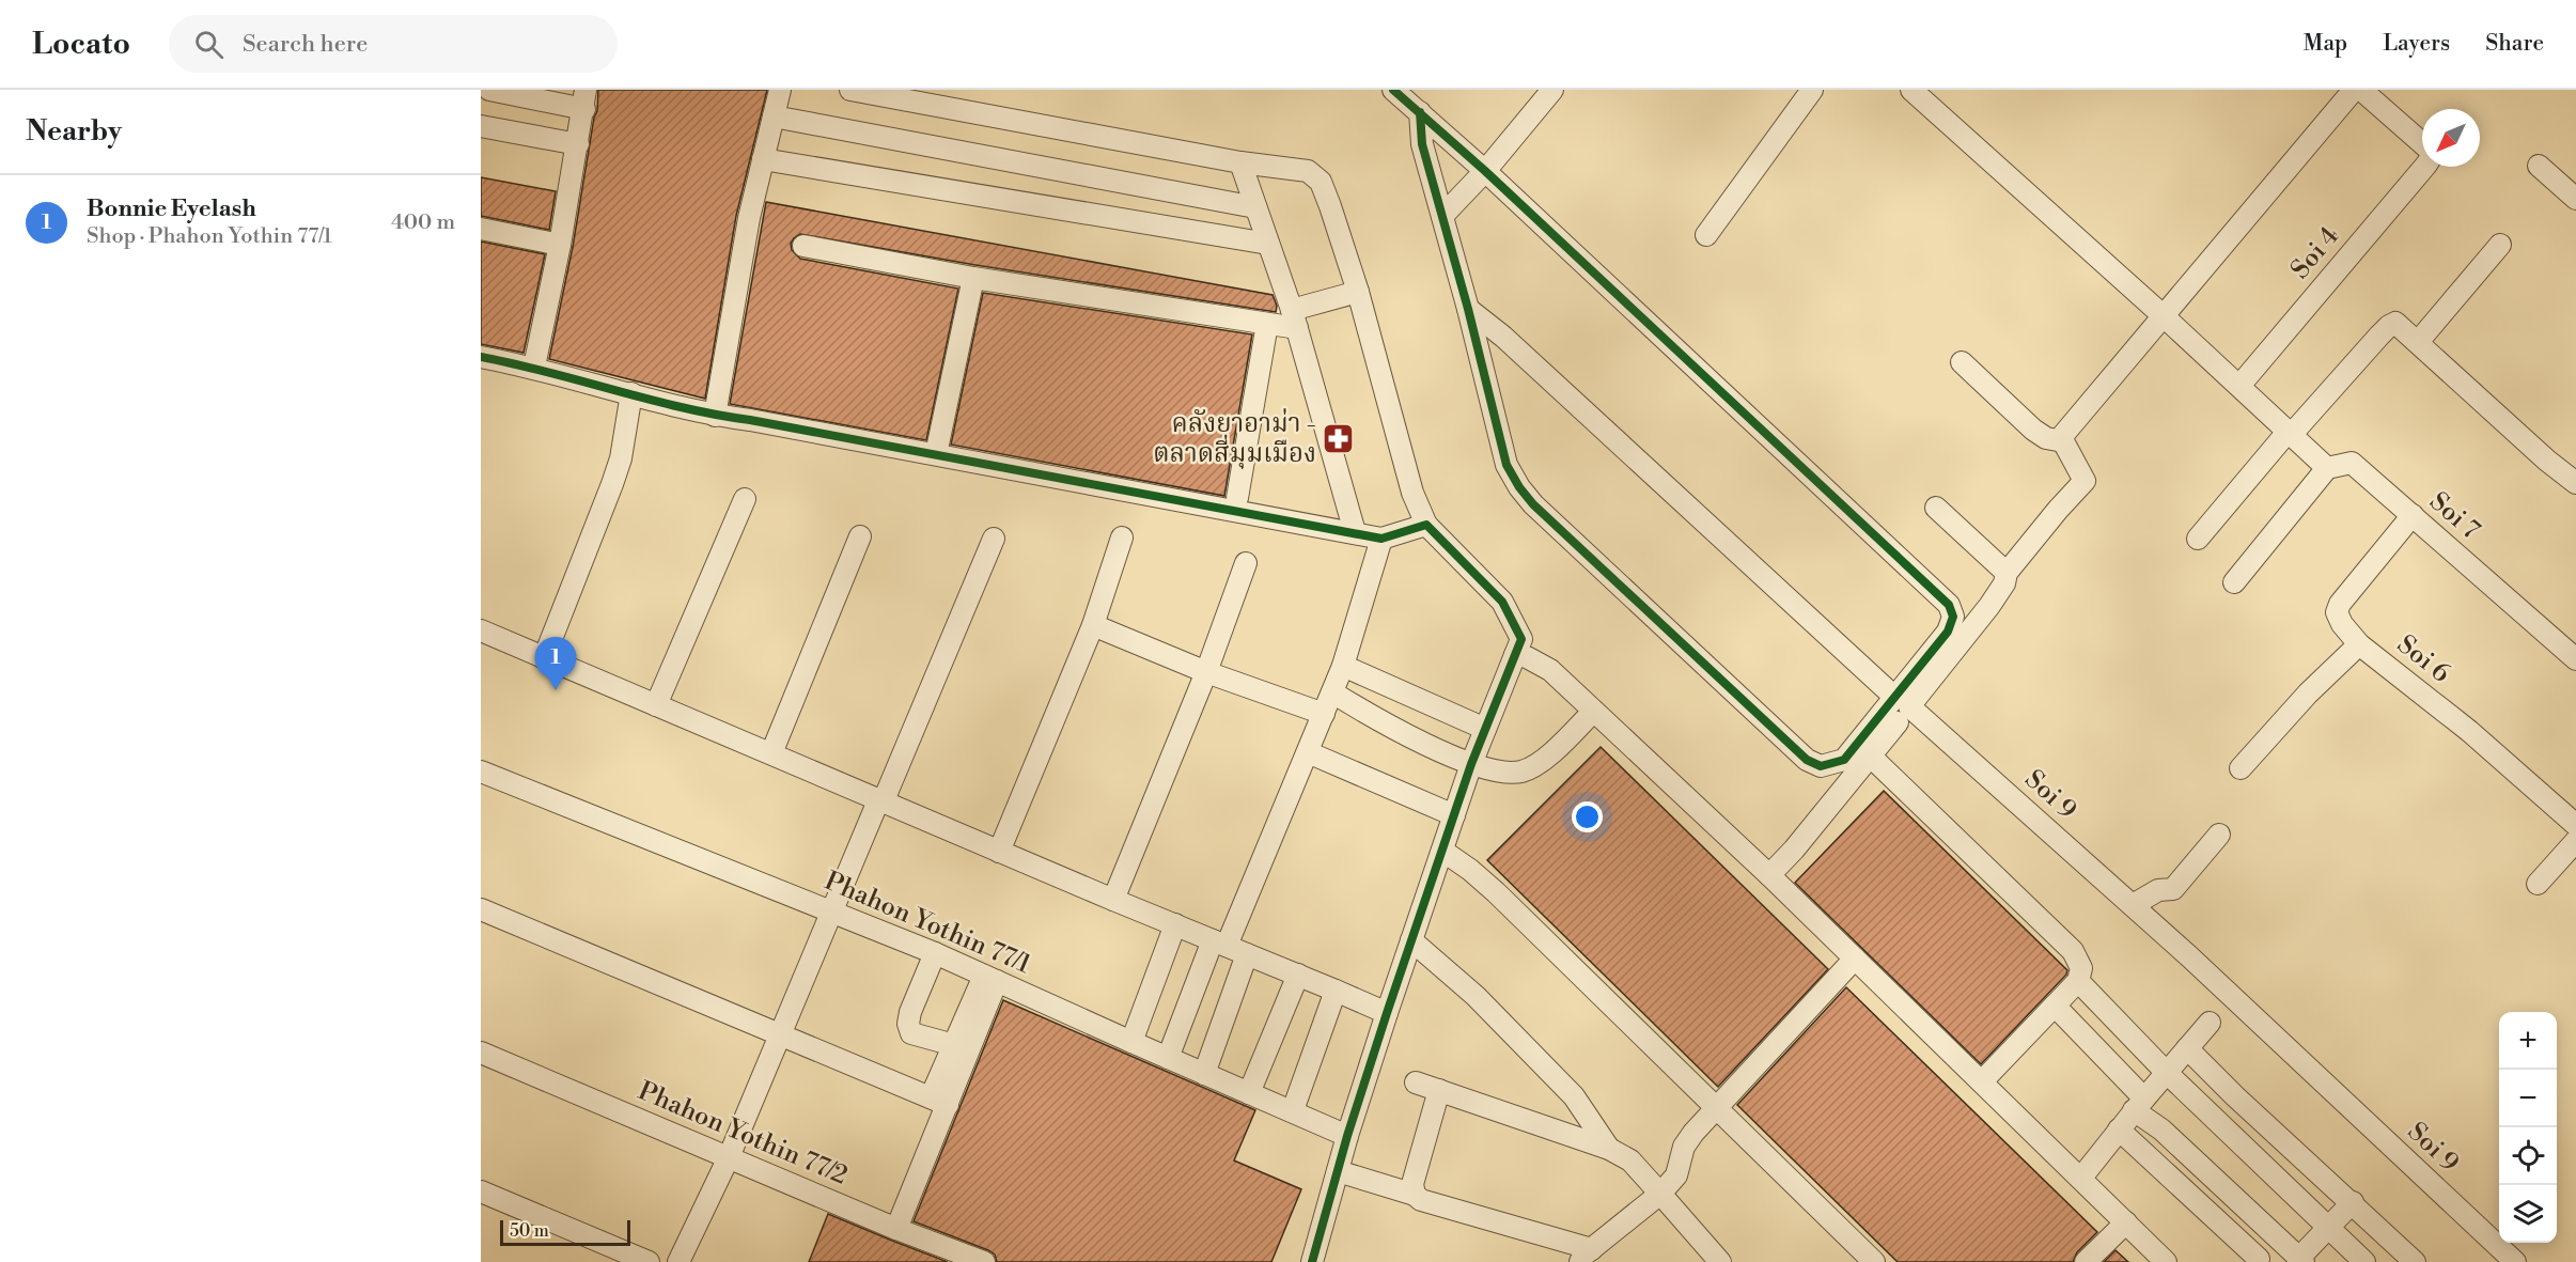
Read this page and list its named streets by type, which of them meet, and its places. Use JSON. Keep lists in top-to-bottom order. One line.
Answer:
{"streets":{"street":["Soi 4","Soi 7","Soi 6","Soi 9","Phahon Yothin 77/1","Phahon Yothin 77/2"]},"crossings":[["Soi 7","Soi 6"]],"places":{"pharmacy":["คลังยาอาม่า - ตลาดสี่มุมเมือง"]},"scale_bar":"50 m","north":"bottom left","page":{"header":"Locato","search":"Search here","nav":["Map","Layers","Share"],"heading":"Nearby","list":[{"mark":"1","name":"Bonnie Eyelash","note":"Shop · Phahon Yothin 77/1","value":"400 m"}],"pins":"1","map_buttons":["+","−"],"scale":"50 m"}}
